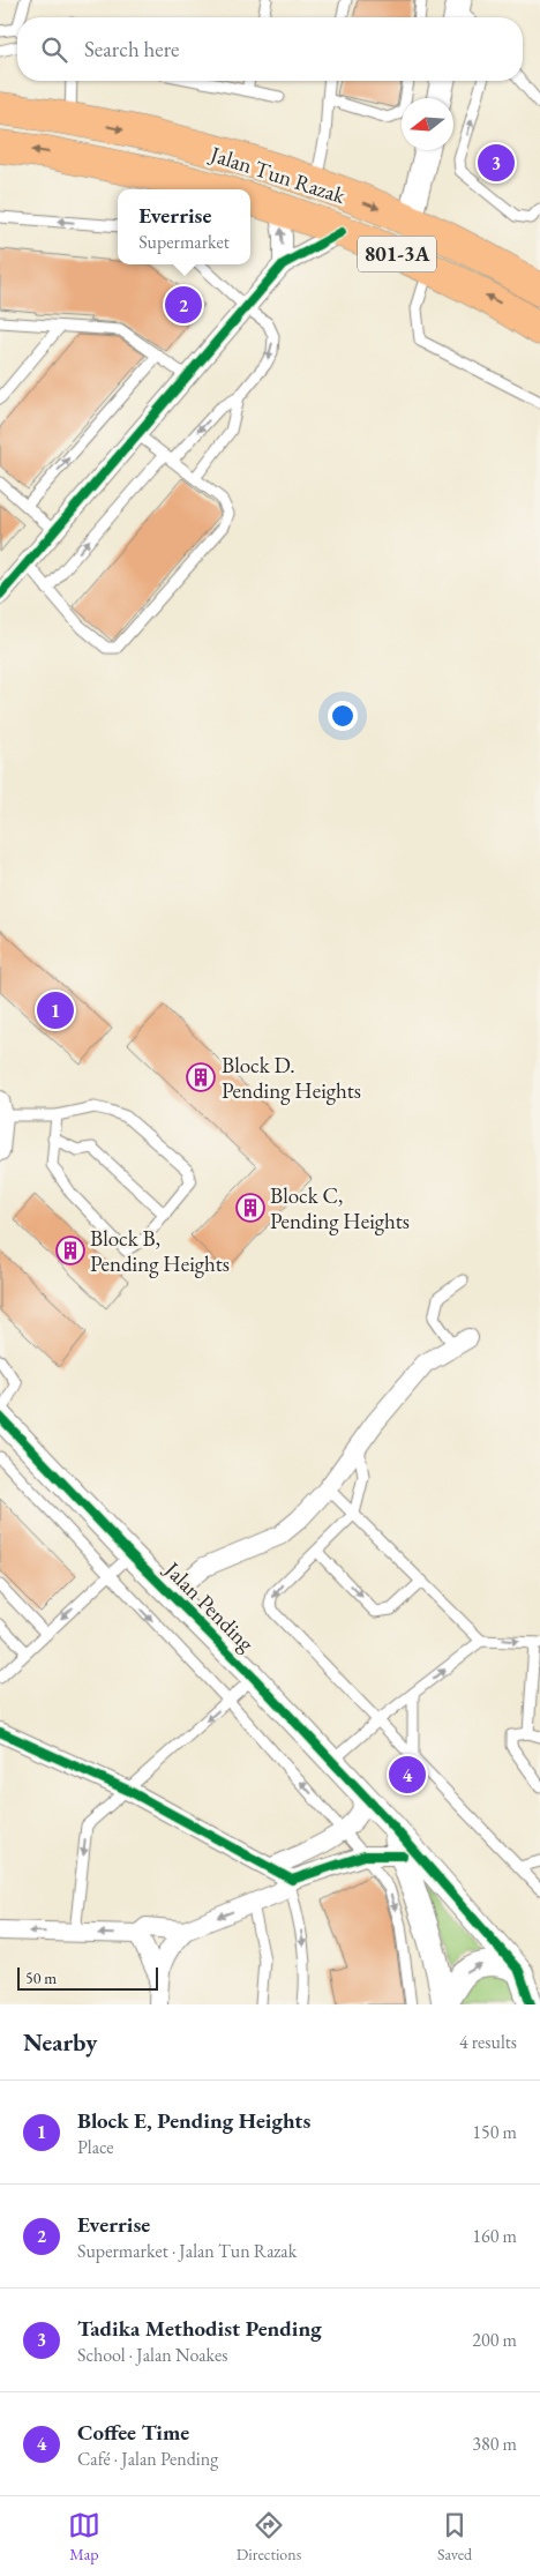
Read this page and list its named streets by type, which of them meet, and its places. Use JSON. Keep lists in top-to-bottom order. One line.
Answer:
{"streets":{"highway":["Jalan Tun Razak","801-3A"],"street":["Jalan Pending"]},"places":{"building":["Block D. Pending Heights","Block C, Pending Heights","Block B, Pending Heights"]},"scale_bar":"50 m","north":"left","page":{"search":"Search here","pins":["3","2","1","4"],"popup":["Everrise","Supermarket"],"scale":"50 m","heading":["Nearby","4 results"],"list":[{"mark":"1","name":"Block E, Pending Heights","note":"Place","value":"150 m"},{"mark":"2","name":"Everrise","note":"Supermarket · Jalan Tun Razak","value":"160 m"},{"mark":"3","name":"Tadika Methodist Pending","note":"School · Jalan Noakes","value":"200 m"},{"mark":"4","name":"Coffee Time","note":"Café · Jalan Pending","value":"380 m"}],"nav":["Map","Directions","Saved"]}}
